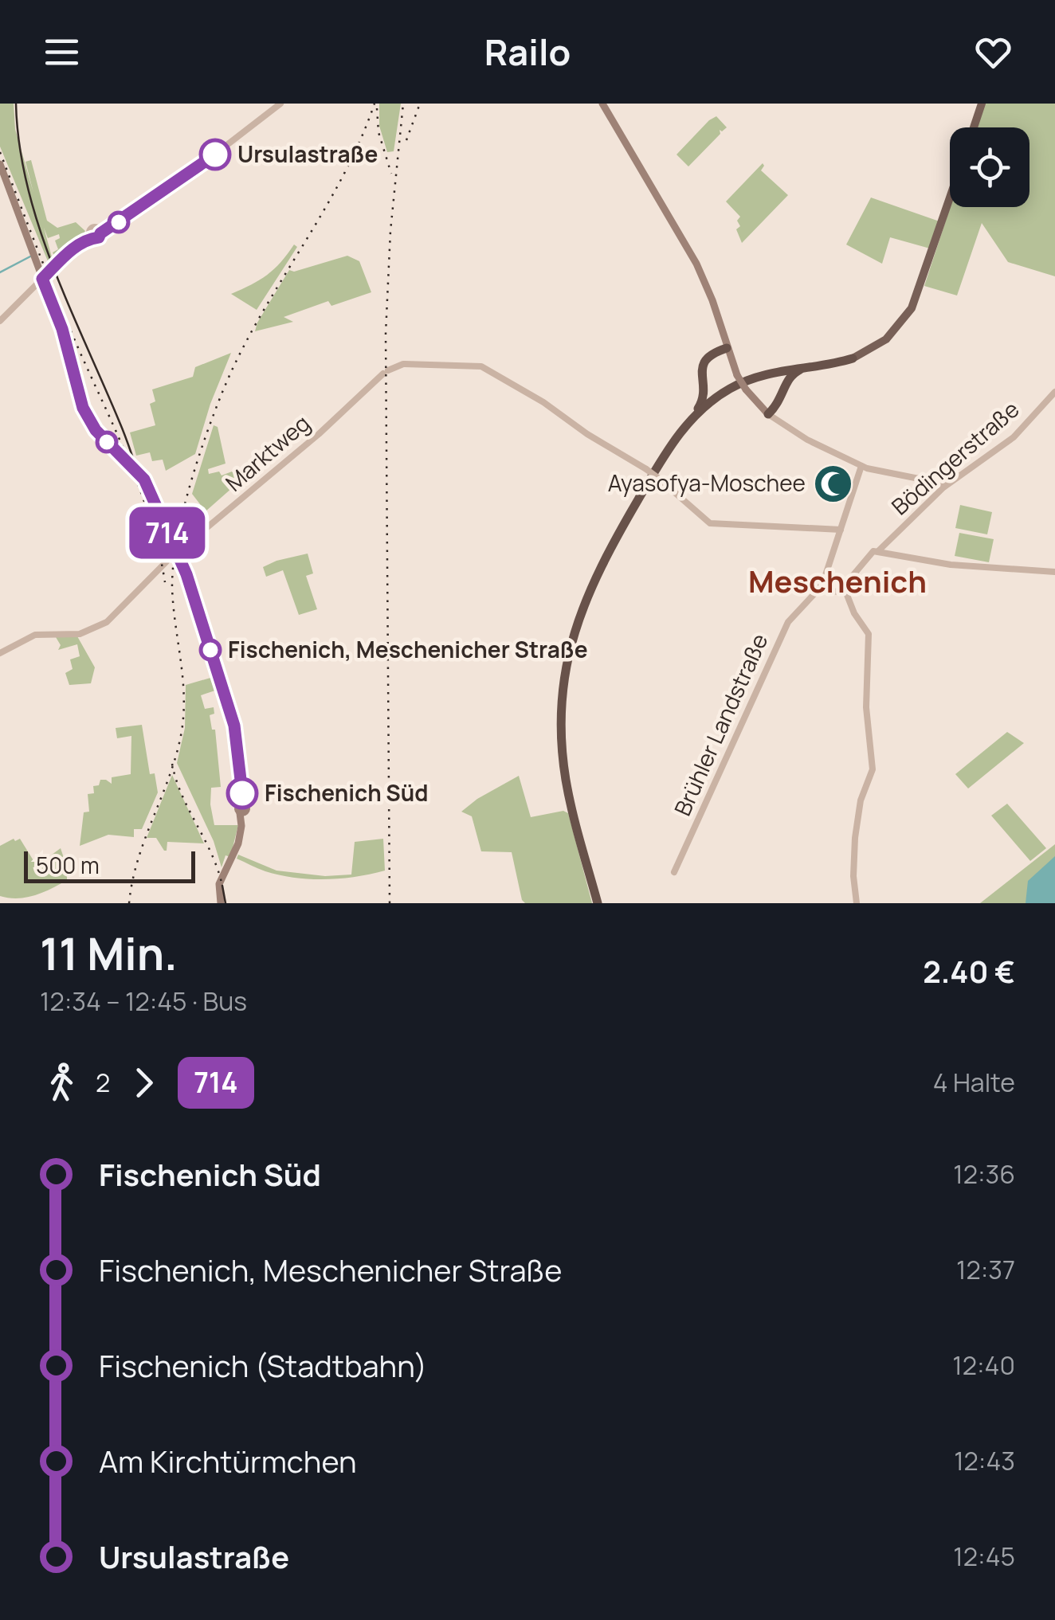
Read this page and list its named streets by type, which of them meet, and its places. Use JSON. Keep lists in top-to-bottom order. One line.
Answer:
{"streets":{"street":["Marktweg","Bödingerstraße","Brühler Landstraße"]},"crossings":[["Marktweg","Brühler Landstraße"]],"districts":["Meschenich"],"places":{"other":["Ursulastraße","Fischenich, Meschenicher Straße","Fischenich Süd"],"mosque":["Ayasofya-Moschee"]},"lines":["bus line 714"],"scale_bar":"500 m","page":{"header":"Railo","on_map":"714","scale":"500 m","heading":["11 Min.","12:34 – 12:45 · Bus","2.40 €"],"legs":["2","714","4 Halte"],"list":[{"name":"Fischenich Süd","value":"12:36"},{"name":"Fischenich, Meschenicher Straße","value":"12:37"},{"name":"Fischenich (Stadtbahn)","value":"12:40"},{"name":"Am Kirchtürmchen","value":"12:43"},{"name":"Ursulastraße","value":"12:45"}]}}
